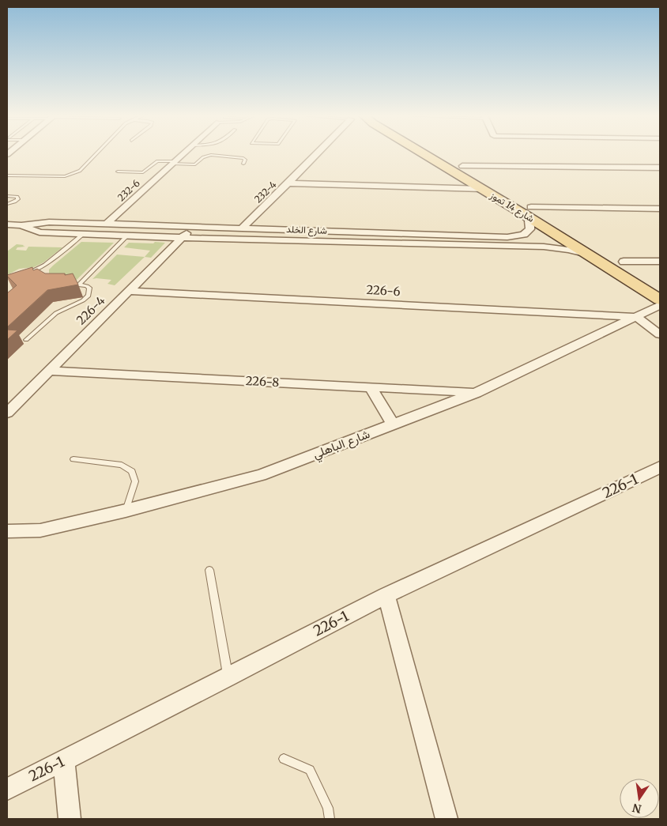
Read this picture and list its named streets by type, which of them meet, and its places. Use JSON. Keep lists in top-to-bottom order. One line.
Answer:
{"streets":{"main road":["شارع 14 تموز"],"street":["232-6","232-4","شارع الخلد","226-6","226-4","226-8","شارع الباهلي","226-1"]},"crossings":[["232-6","شارع الخلد"],["232-4","شارع الخلد"],["شارع 14 تموز","شارع الخلد"],["شارع الخلد","226-4"],["226-6","226-4"],["226-6","شارع الباهلي"],["226-4","226-8"],["226-8","شارع الباهلي"]],"north":"bottom"}
